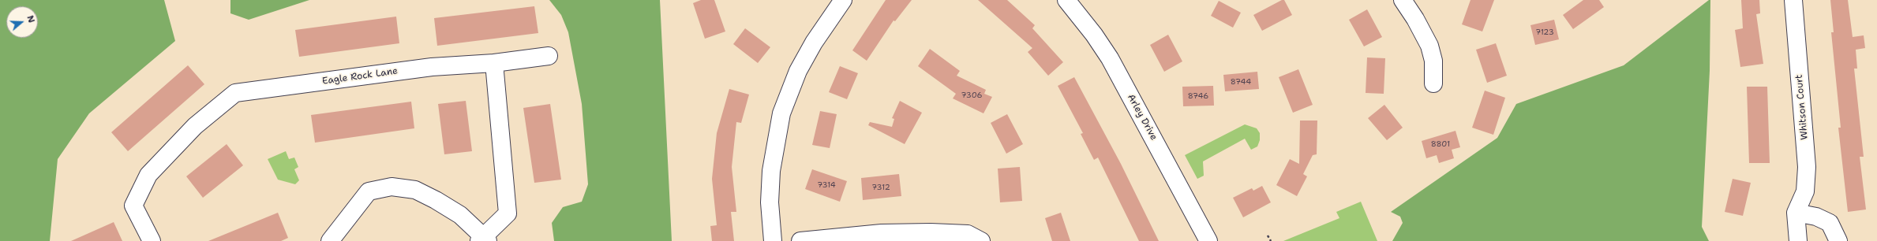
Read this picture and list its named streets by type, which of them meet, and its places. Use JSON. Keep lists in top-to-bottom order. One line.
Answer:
{"streets":{"street":["Eagle Rock Lane","Whitson Court","Arley Drive"]},"house_numbers":["7123","8744","7306","8746","8801","7314","7312"],"north":"right"}
